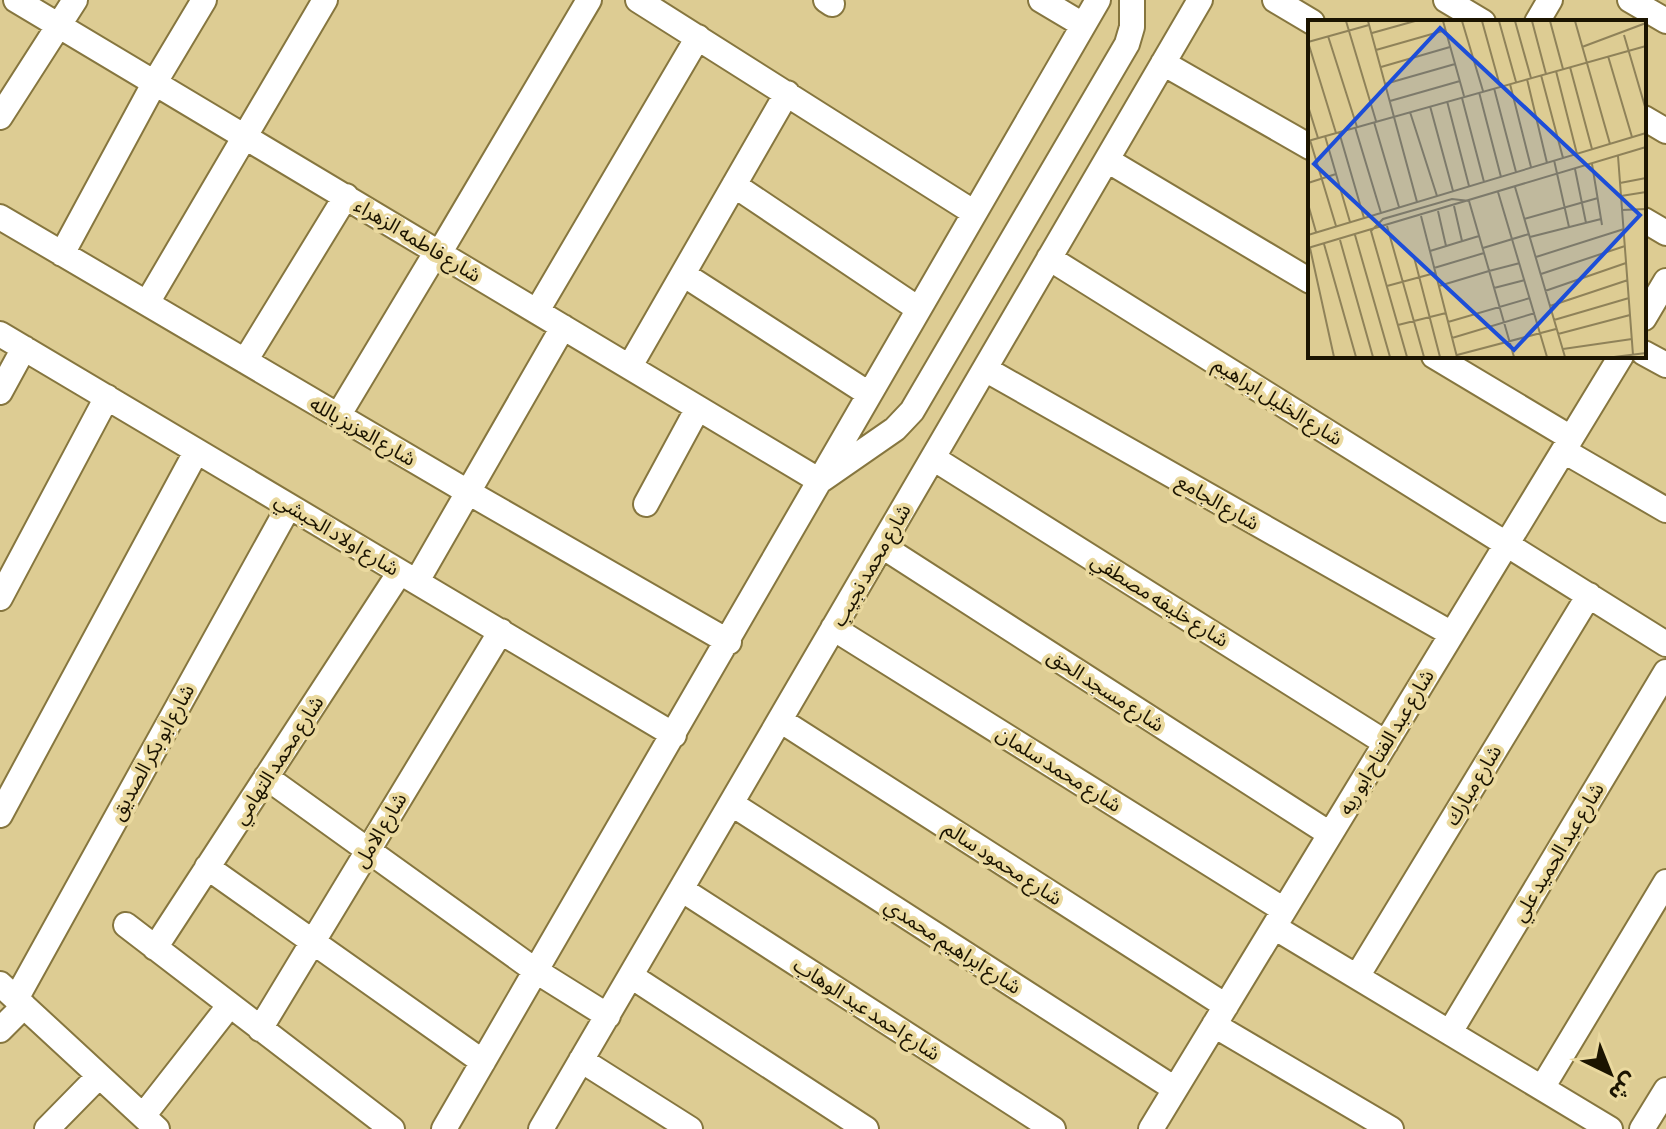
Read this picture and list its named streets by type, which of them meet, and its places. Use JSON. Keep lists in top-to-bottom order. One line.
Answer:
{"streets":{"street":["شارع فاطمه الزهراء","شارع الخليل ابراهيم","شارع العزيز بالله","شارع الجامع","شارع اولاد الحبشي","شارع محمد نجيب","شارع خليفه مصطفي","شارع مسجد الحق","شارع عبد الفتاح ابو ريه","شارع ابو بكر الصديق","شارع محمد التهامي","شارع محمد سلمان","شارع مبارك","شارع الامل","شارع عبد الحميد علي","شارع محمود سالم","شارع ابراهيم محمدي","شارع احمد عبد الوهاب"]},"crossings":[["شارع فاطمه الزهراء","شارع محمد التهامي"],["شارع الخليل ابراهيم","شارع محمد نجيب"],["شارع الخليل ابراهيم","شارع عبد الفتاح ابو ريه"],["شارع الخليل ابراهيم","شارع مبارك"],["شارع العزيز بالله","شارع محمد التهامي"],["شارع الجامع","شارع محمد نجيب"],["شارع الجامع","شارع عبد الفتاح ابو ريه"],["شارع اولاد الحبشي","شارع ابو بكر الصديق"],["شارع اولاد الحبشي","شارع محمد التهامي"],["شارع اولاد الحبشي","شارع الامل"],["شارع محمد نجيب","شارع خليفه مصطفي"],["شارع محمد نجيب","شارع مسجد الحق"],["شارع محمد نجيب","شارع محمد سلمان"],["شارع محمد نجيب","شارع محمود سالم"],["شارع محمد نجيب","شارع ابراهيم محمدي"],["شارع محمد نجيب","شارع احمد عبد الوهاب"],["شارع خليفه مصطفي","شارع عبد الفتاح ابو ريه"],["شارع مسجد الحق","شارع عبد الفتاح ابو ريه"],["شارع عبد الفتاح ابو ريه","شارع محمد سلمان"],["شارع عبد الفتاح ابو ريه","شارع محمود سالم"],["شارع عبد الفتاح ابو ريه","شارع ابراهيم محمدي"],["شارع محمد سلمان","شارع مبارك"],["شارع محمد سلمان","شارع عبد الحميد علي"]],"north":"bottom right"}
